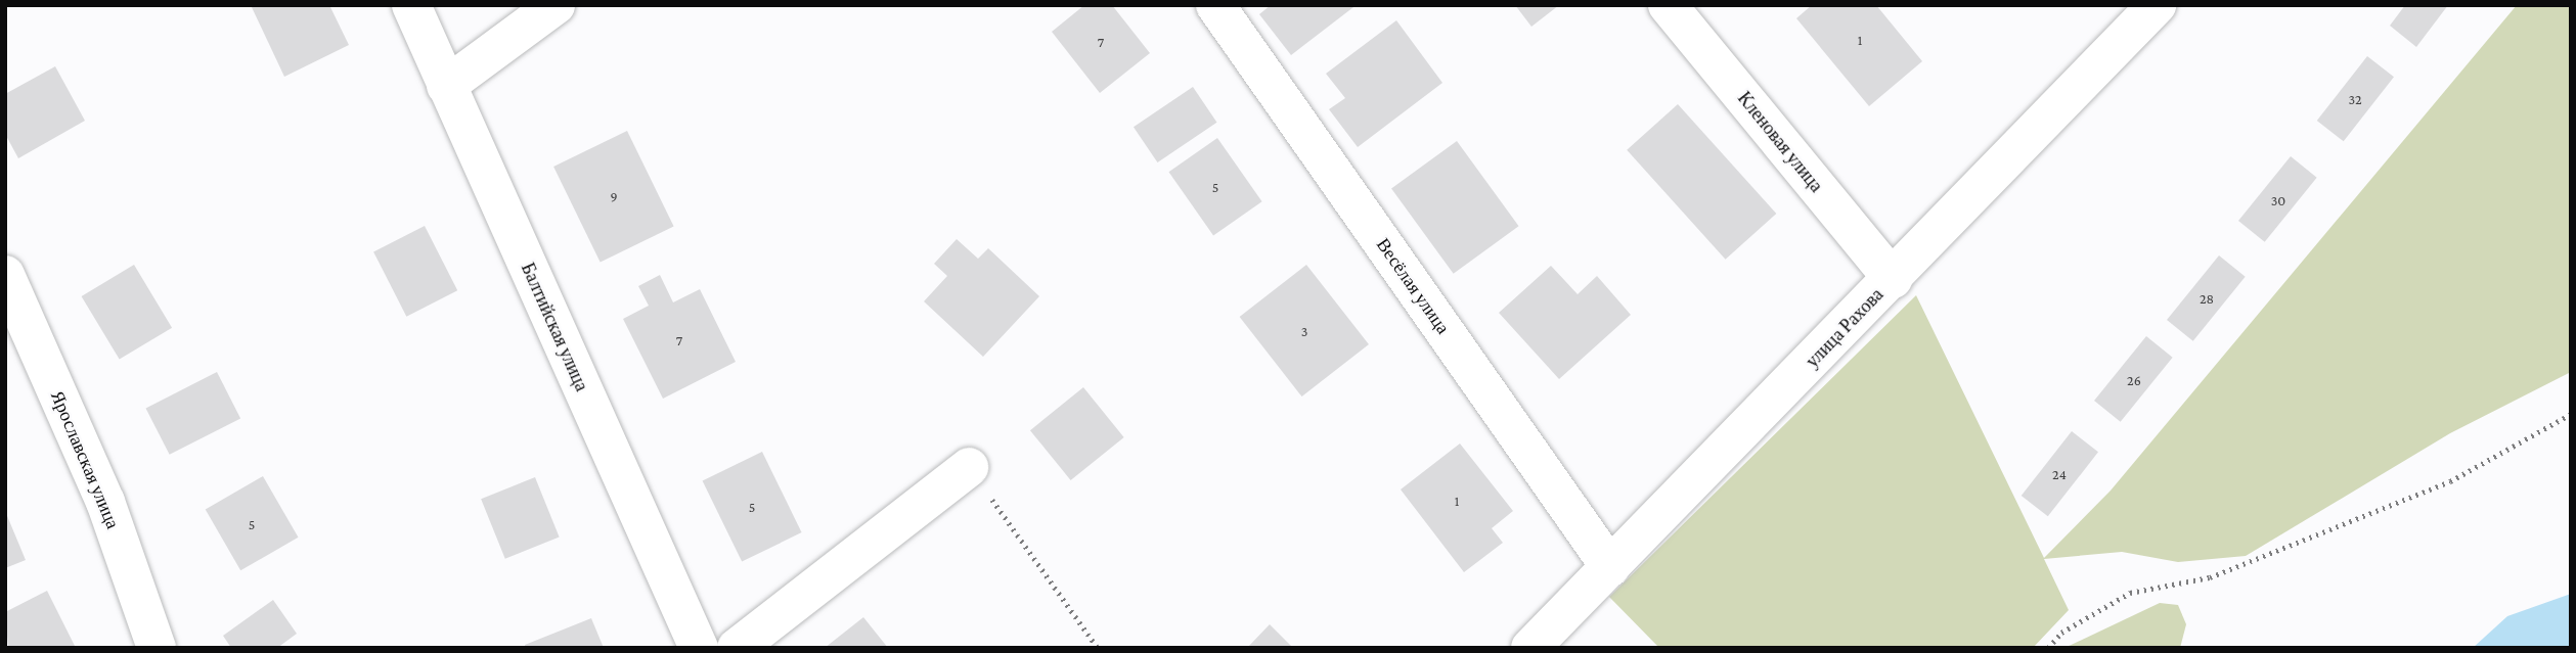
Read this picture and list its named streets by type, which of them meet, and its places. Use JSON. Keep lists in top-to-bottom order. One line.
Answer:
{"streets":{"street":["Кленовая улица","Весёлая улица","Балтийская улица","улица Рахова","Ярославская улица"]},"crossings":[["Кленовая улица","улица Рахова"],["Весёлая улица","улица Рахова"]],"house_numbers":["1","7","32","5","9","30","28","3","7","26","24","1","5","5"]}
